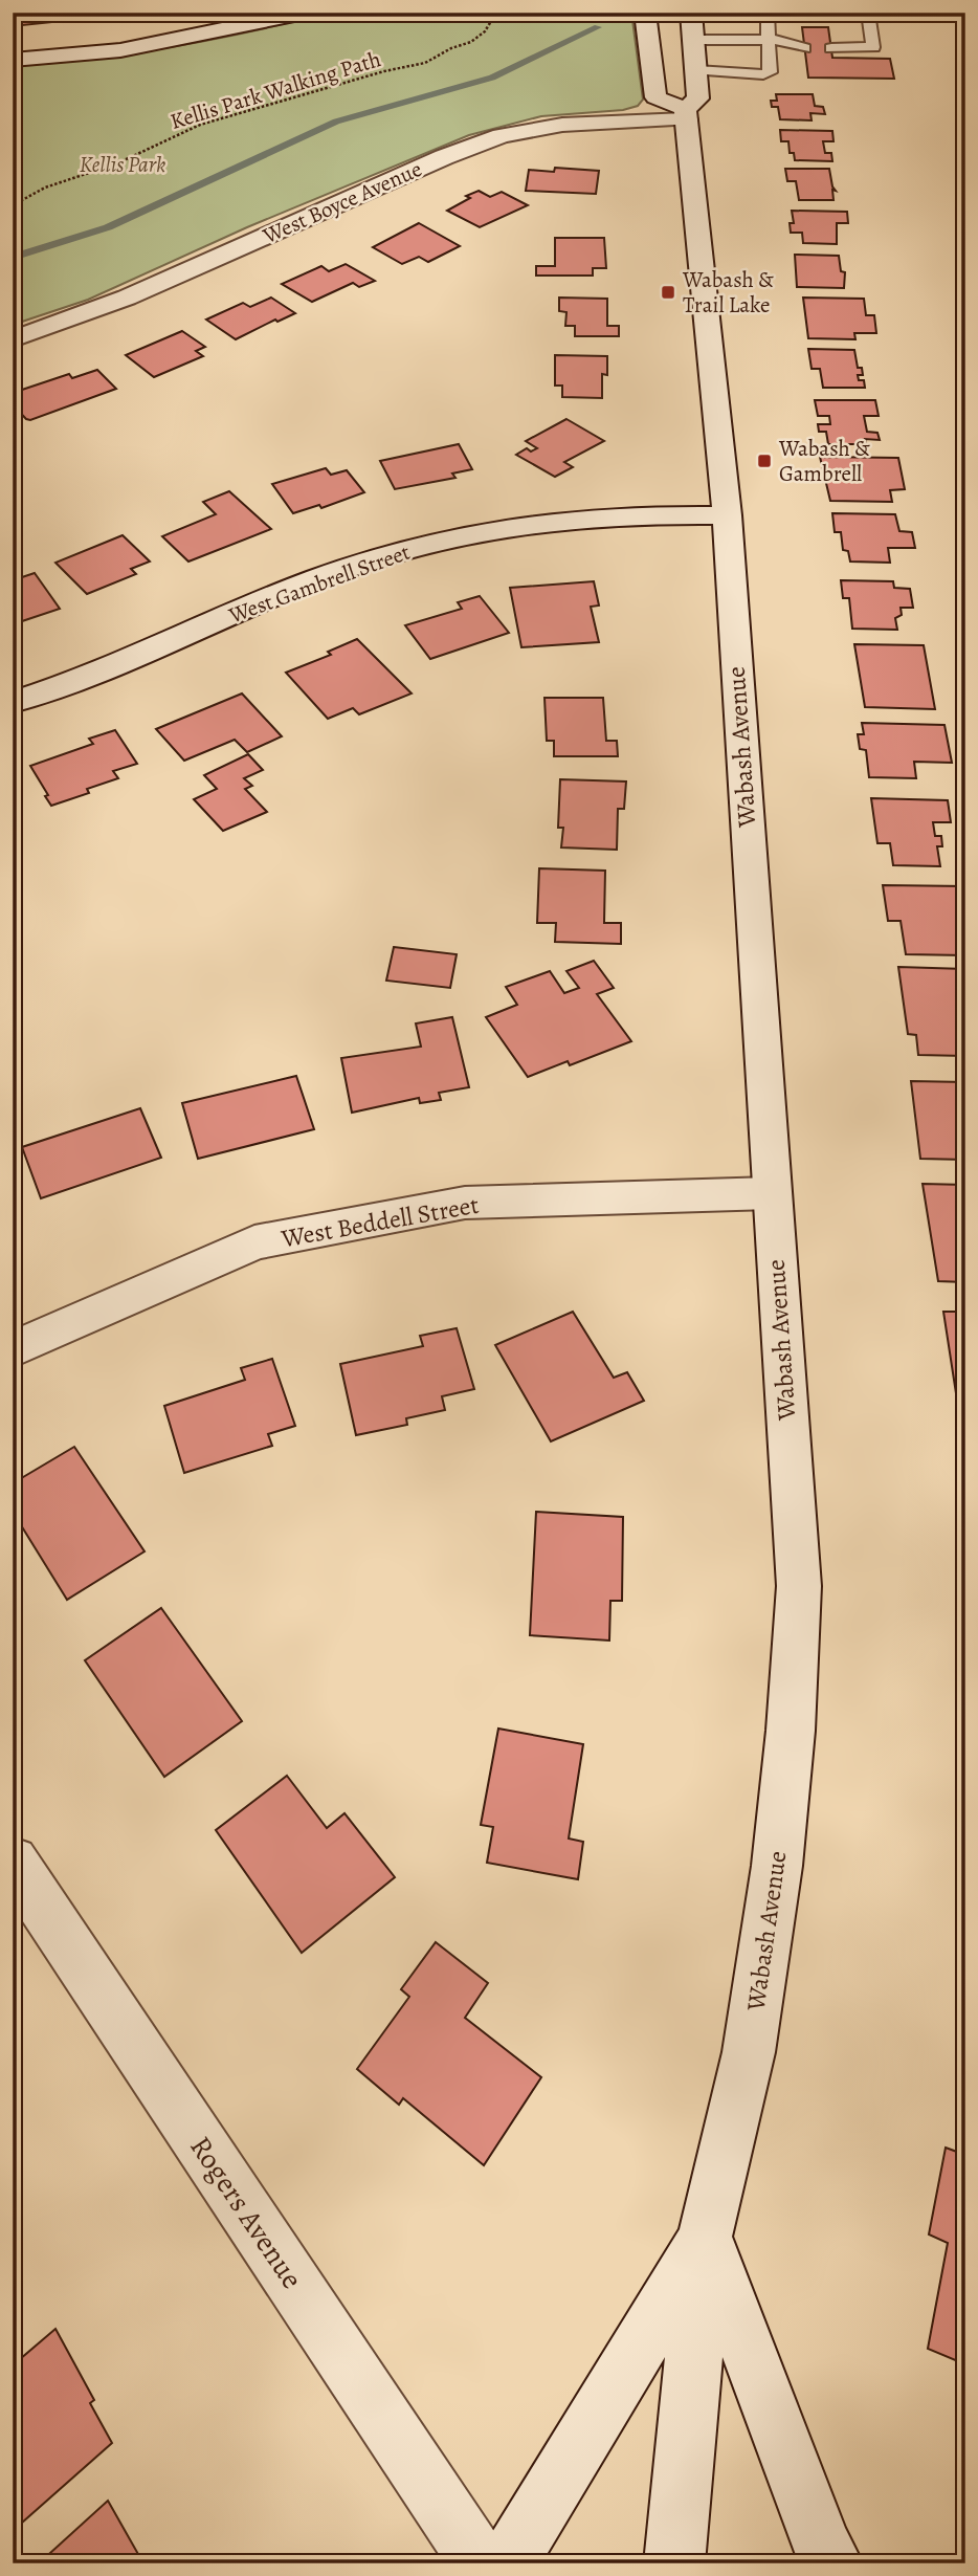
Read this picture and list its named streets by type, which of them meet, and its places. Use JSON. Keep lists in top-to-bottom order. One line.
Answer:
{"streets":{"main road":["West Boyce Avenue","West Gambrell Street","Wabash Avenue","West Beddell Street","Rogers Avenue"],"path":["Kellis Park Walking Path"]},"crossings":[["West Boyce Avenue","Wabash Avenue"],["West Gambrell Street","Wabash Avenue"],["Wabash Avenue","West Beddell Street"]],"parks":["Kellis Park"],"places":{"transit":["Wabash & Trail Lake","Wabash & Gambrell"]}}
